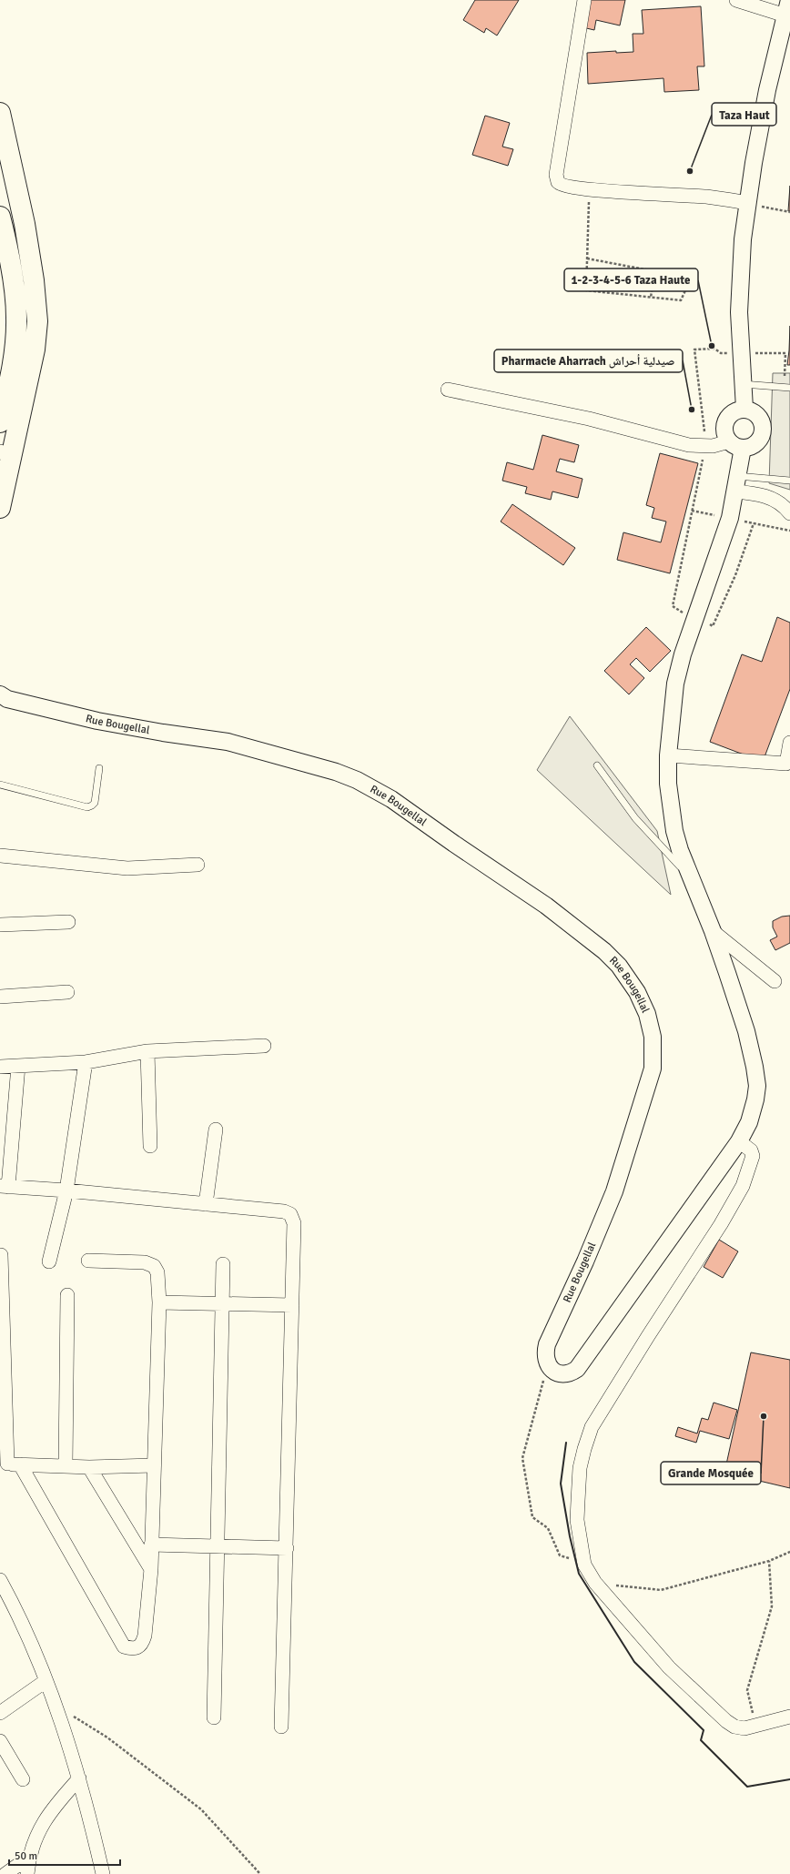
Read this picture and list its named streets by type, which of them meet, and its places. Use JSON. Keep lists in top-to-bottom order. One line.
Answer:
{"streets":{"street":["Rue Bougellal"]},"places":["Taza Haut","1-2-3-4-5-6 Taza Haute","Pharmacie Aharrach صيدلية أحراش","Grande Mosquée"],"scale_bar":"50 m"}
